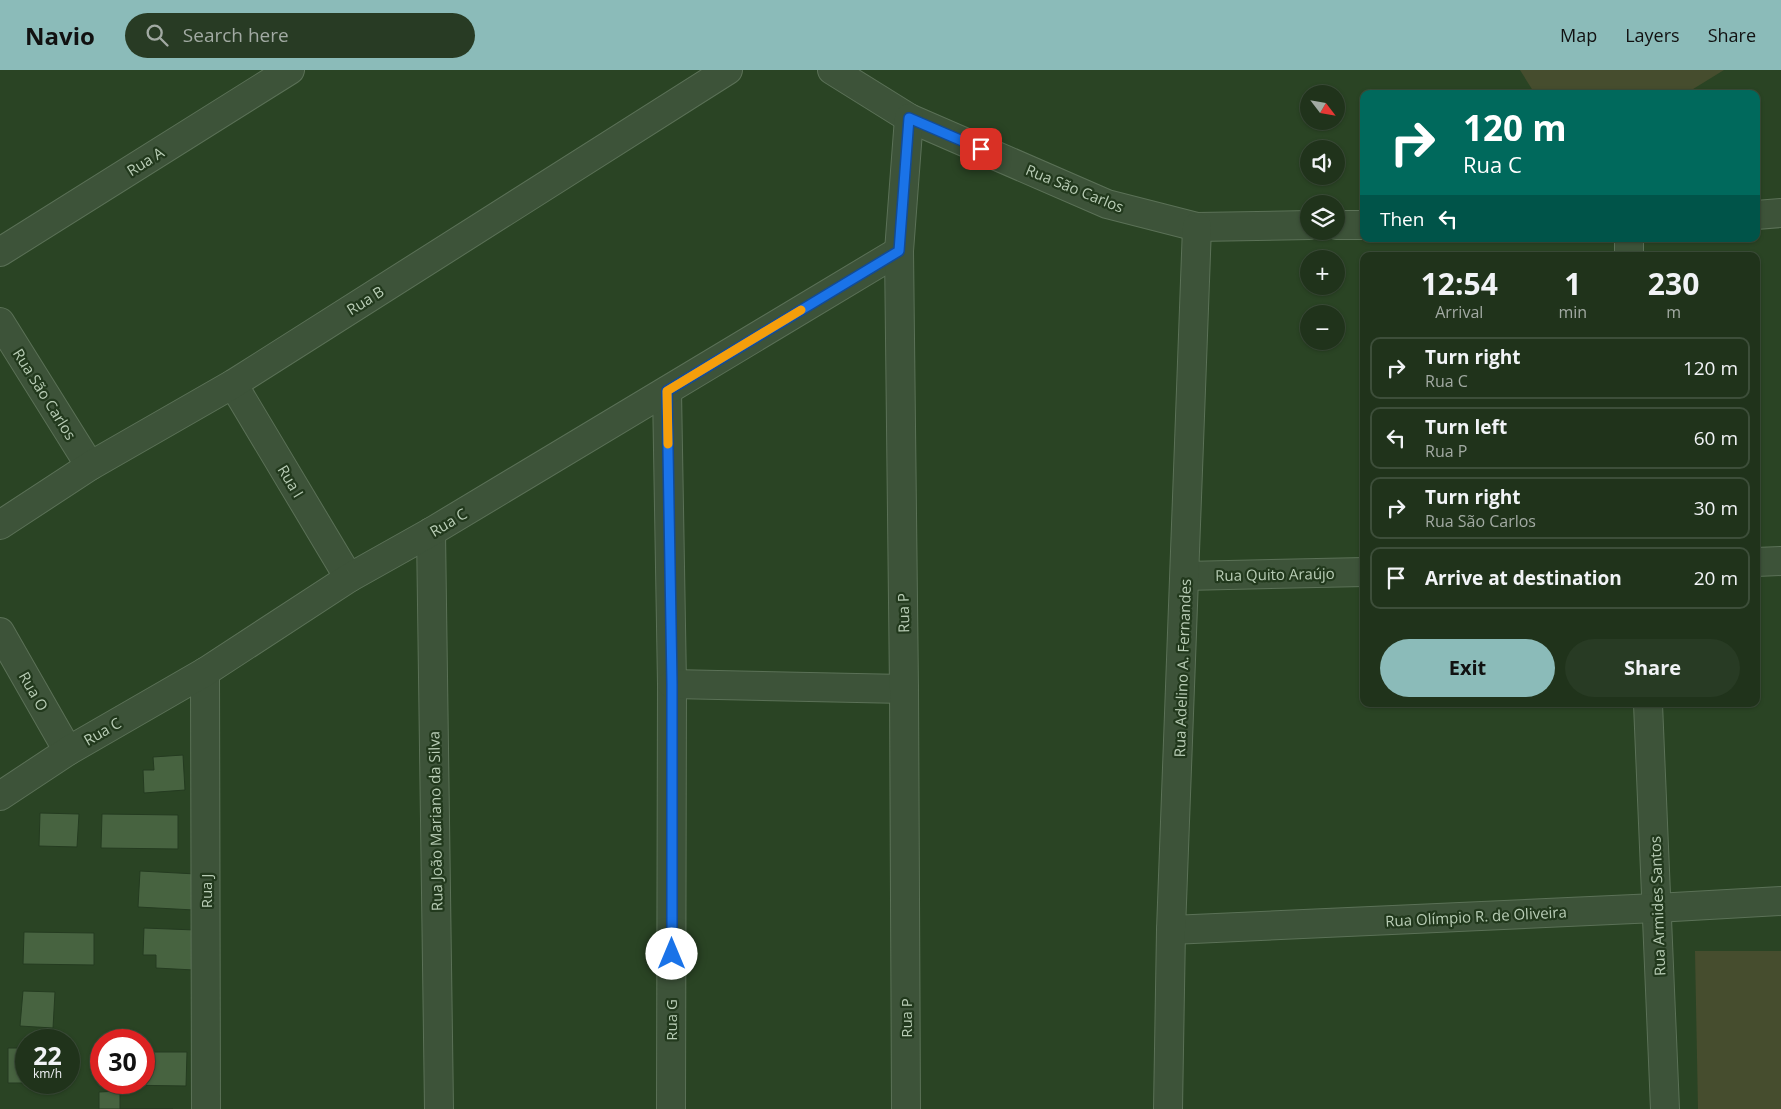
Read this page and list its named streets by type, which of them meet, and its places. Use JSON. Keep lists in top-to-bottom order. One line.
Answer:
{"streets":{"street":["Rua A","Rua São Carlos","Rua B","Rua I","Rua C","Rua Quito Araújo","Rua P","Rua Adelino A. Fernandes","Rua O","Rua João Mariano da Silva","Rua J","Rua Armides Santos","Rua Olímpio R. de Oliveira","Rua G"]},"crossings":[["Rua São Carlos","Rua B"],["Rua São Carlos","Rua P"],["Rua São Carlos","Rua Adelino A. Fernandes"],["Rua B","Rua I"],["Rua I","Rua C"],["Rua C","Rua P"],["Rua C","Rua O"],["Rua C","Rua João Mariano da Silva"],["Rua C","Rua J"],["Rua C","Rua G"],["Rua Quito Araújo","Rua Adelino A. Fernandes"],["Rua Adelino A. Fernandes","Rua Olímpio R. de Oliveira"],["Rua Armides Santos","Rua Olímpio R. de Oliveira"]],"north":"bottom right","page":{"header":"Navio","search":"Search here","nav":["Map","Layers","Share"],"map_buttons":["+","−"],"turn":["120 m","Rua C"],"then":"Then","eta":["12:54","Arrival","1","min","230","m"],"list":[{"name":"Turn right","note":"Rua C","value":"120 m"},{"name":"Turn left","note":"Rua P","value":"60 m"},{"name":"Turn right","note":"Rua São Carlos","value":"30 m"},{"name":"Arrive at destination","value":"20 m"}],"buttons":["Exit","Share"],"speed":"22 km/h","limit":"30"}}
